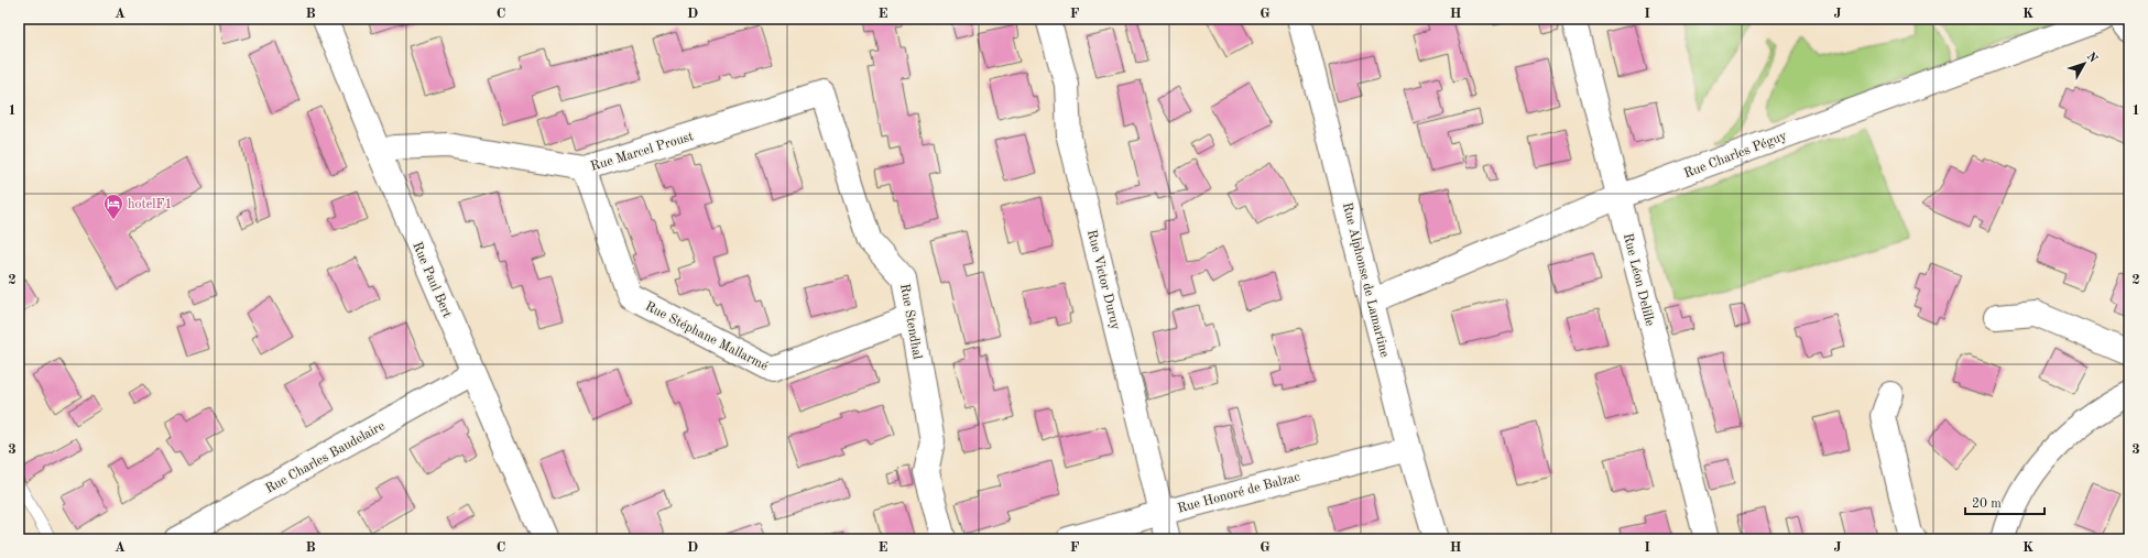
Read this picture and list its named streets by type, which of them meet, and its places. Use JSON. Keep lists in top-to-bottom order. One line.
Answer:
{"streets":{"street":["Rue Marcel Proust","Rue Charles Péguy","Rue Paul Bert","Rue Victor Duruy","Rue Alphonse de Lamartine","Rue Léon Delille","Rue Stendhal","Rue Stéphane Mallarmé","Rue Charles Baudelaire","Rue Honoré de Balzac"]},"crossings":[["Rue Marcel Proust","Rue Paul Bert"],["Rue Marcel Proust","Rue Stendhal"],["Rue Marcel Proust","Rue Stéphane Mallarmé"],["Rue Charles Péguy","Rue Alphonse de Lamartine"],["Rue Charles Péguy","Rue Léon Delille"],["Rue Paul Bert","Rue Charles Baudelaire"],["Rue Victor Duruy","Rue Honoré de Balzac"],["Rue Alphonse de Lamartine","Rue Honoré de Balzac"],["Rue Stendhal","Rue Stéphane Mallarmé"]],"places":{"hotel":["hotelF1"]},"scale_bar":"20 m","north":"top right","grid":{"columns":["A","B","C","D","E","F","G","H","I","J","K"],"rows":["1","2","3"]}}
